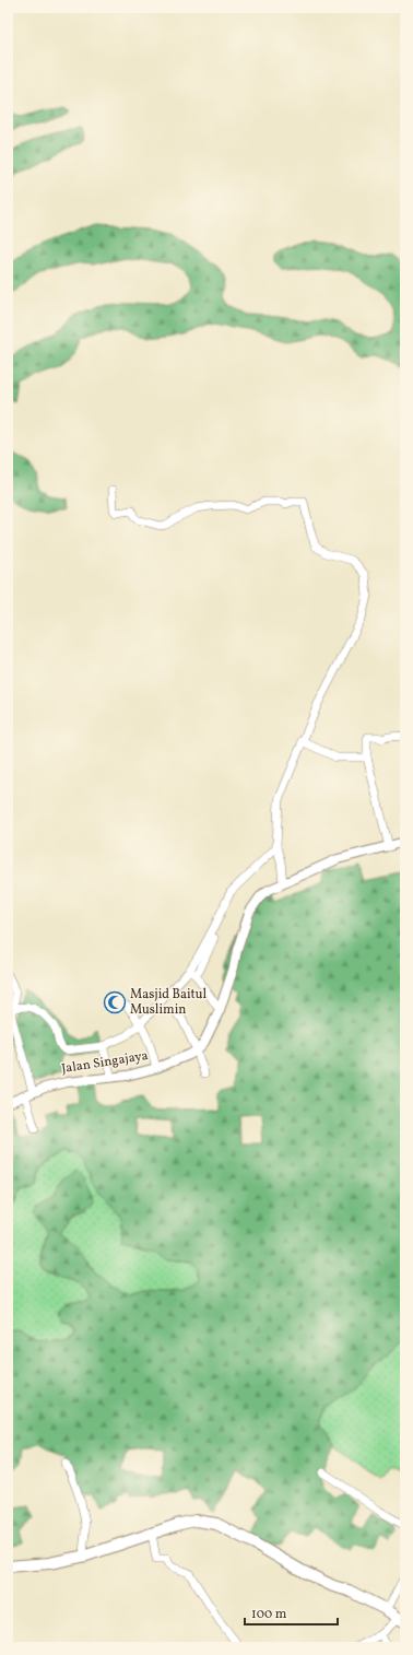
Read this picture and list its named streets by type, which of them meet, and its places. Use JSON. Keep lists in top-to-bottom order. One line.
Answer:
{"streets":{"street":["Jalan Singajaya"]},"places":{"mosque":["Masjid Baitul Muslimin"]},"scale_bar":"100 m"}
